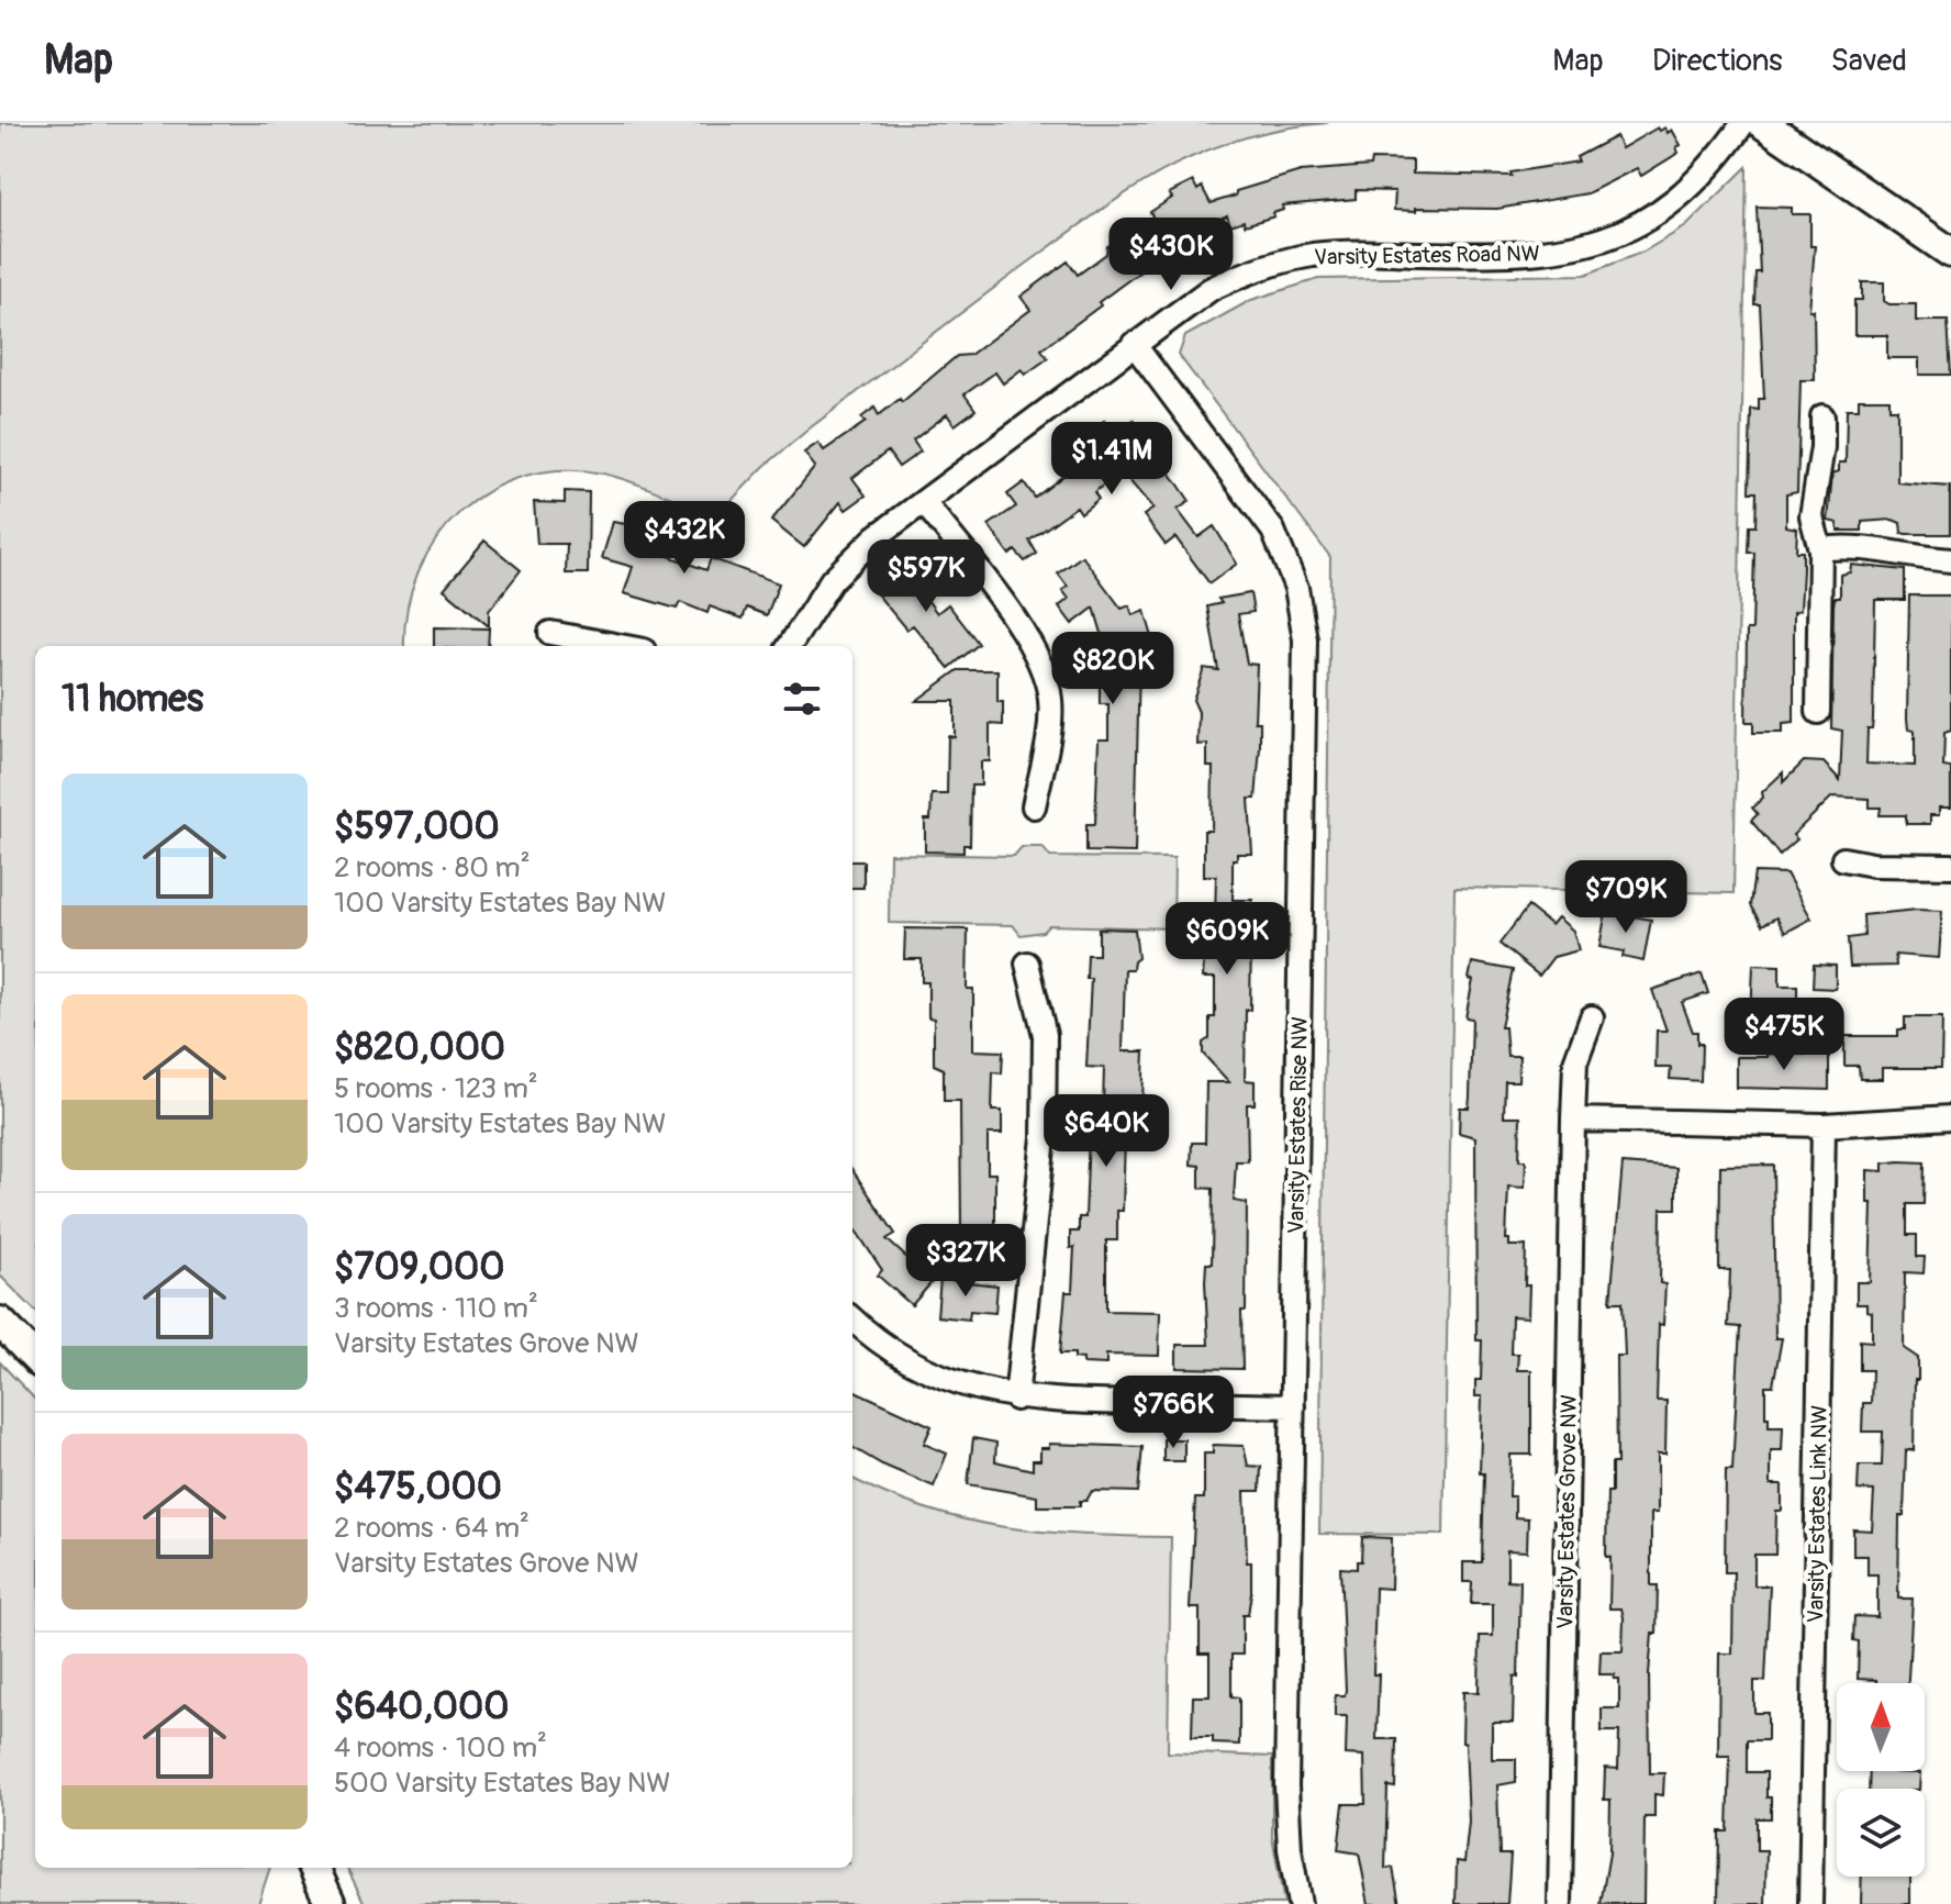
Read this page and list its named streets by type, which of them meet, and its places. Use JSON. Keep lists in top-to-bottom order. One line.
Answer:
{"streets":{"street":["Varsity Estates Road NW","Varsity Estates Rise NW","Varsity Estates Grove NW","Varsity Estates Link NW"]},"crossings":[["Varsity Estates Road NW","Varsity Estates Rise NW"]],"north":"top","page":{"header":"Map","nav":["Map","Directions","Saved"],"price":["$430K","$1.41M","$432K","$597K","$820K","$709K","$609K","$475K","$640K","$327K","$766K"],"heading":"11 homes","list":[{"name":"$597,000","note":"2 rooms · 80 m² · 100 Varsity Estates Bay NW"},{"name":"$820,000","note":"5 rooms · 123 m² · 100 Varsity Estates Bay NW"},{"name":"$709,000","note":"3 rooms · 110 m² · Varsity Estates Grove NW"},{"name":"$475,000","note":"2 rooms · 64 m² · Varsity Estates Grove NW"},{"name":"$640,000","note":"4 rooms · 100 m² · 500 Varsity Estates Bay NW"}]}}
